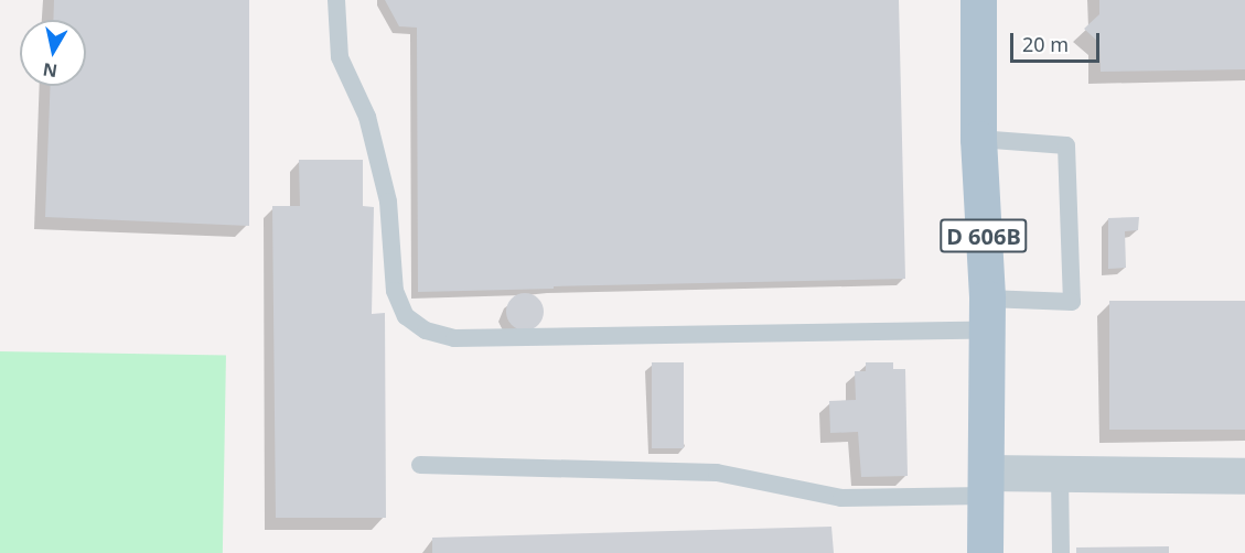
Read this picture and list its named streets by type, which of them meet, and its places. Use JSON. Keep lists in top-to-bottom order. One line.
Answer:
{"streets":{"main road":["D 606B"]},"scale_bar":"20 m","north":"bottom"}
